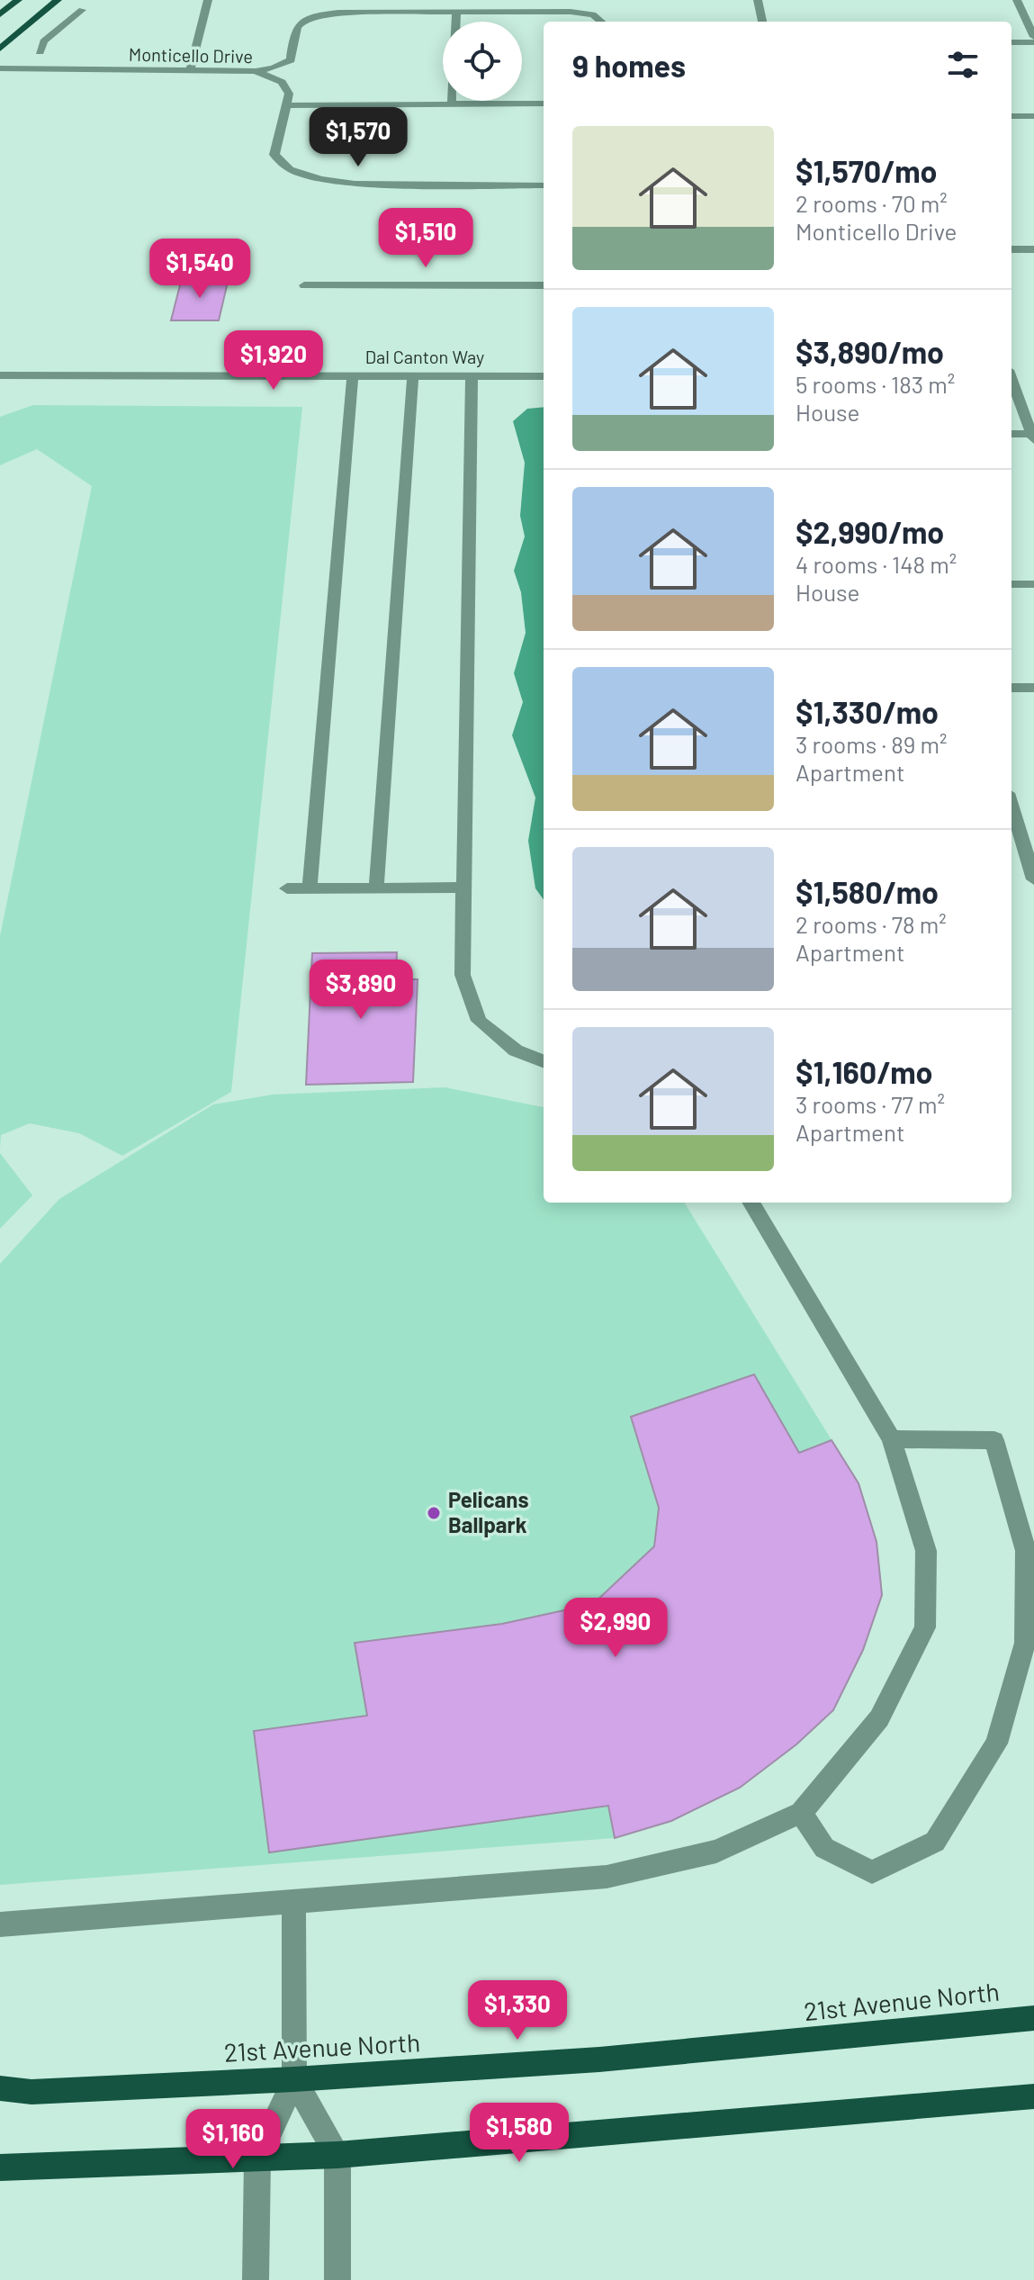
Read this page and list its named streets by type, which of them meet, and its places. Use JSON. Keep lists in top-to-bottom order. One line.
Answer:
{"streets":{"main road":["21st Avenue North"],"street":["Monticello Drive","Dal Canton Way"]},"places":["Pelicans Ballpark"],"page":{"heading":"9 homes","price":["$1,570","$1,510","$1,540","$1,920","$3,890","$2,990","$1,330","$1,580","$1,160"],"list":[{"name":"$1,570/mo","note":"2 rooms · 70 m² · Monticello Drive"},{"name":"$3,890/mo","note":"5 rooms · 183 m² · House"},{"name":"$2,990/mo","note":"4 rooms · 148 m² · House"},{"name":"$1,330/mo","note":"3 rooms · 89 m² · Apartment"},{"name":"$1,580/mo","note":"2 rooms · 78 m² · Apartment"},{"name":"$1,160/mo","note":"3 rooms · 77 m² · Apartment"}]}}
